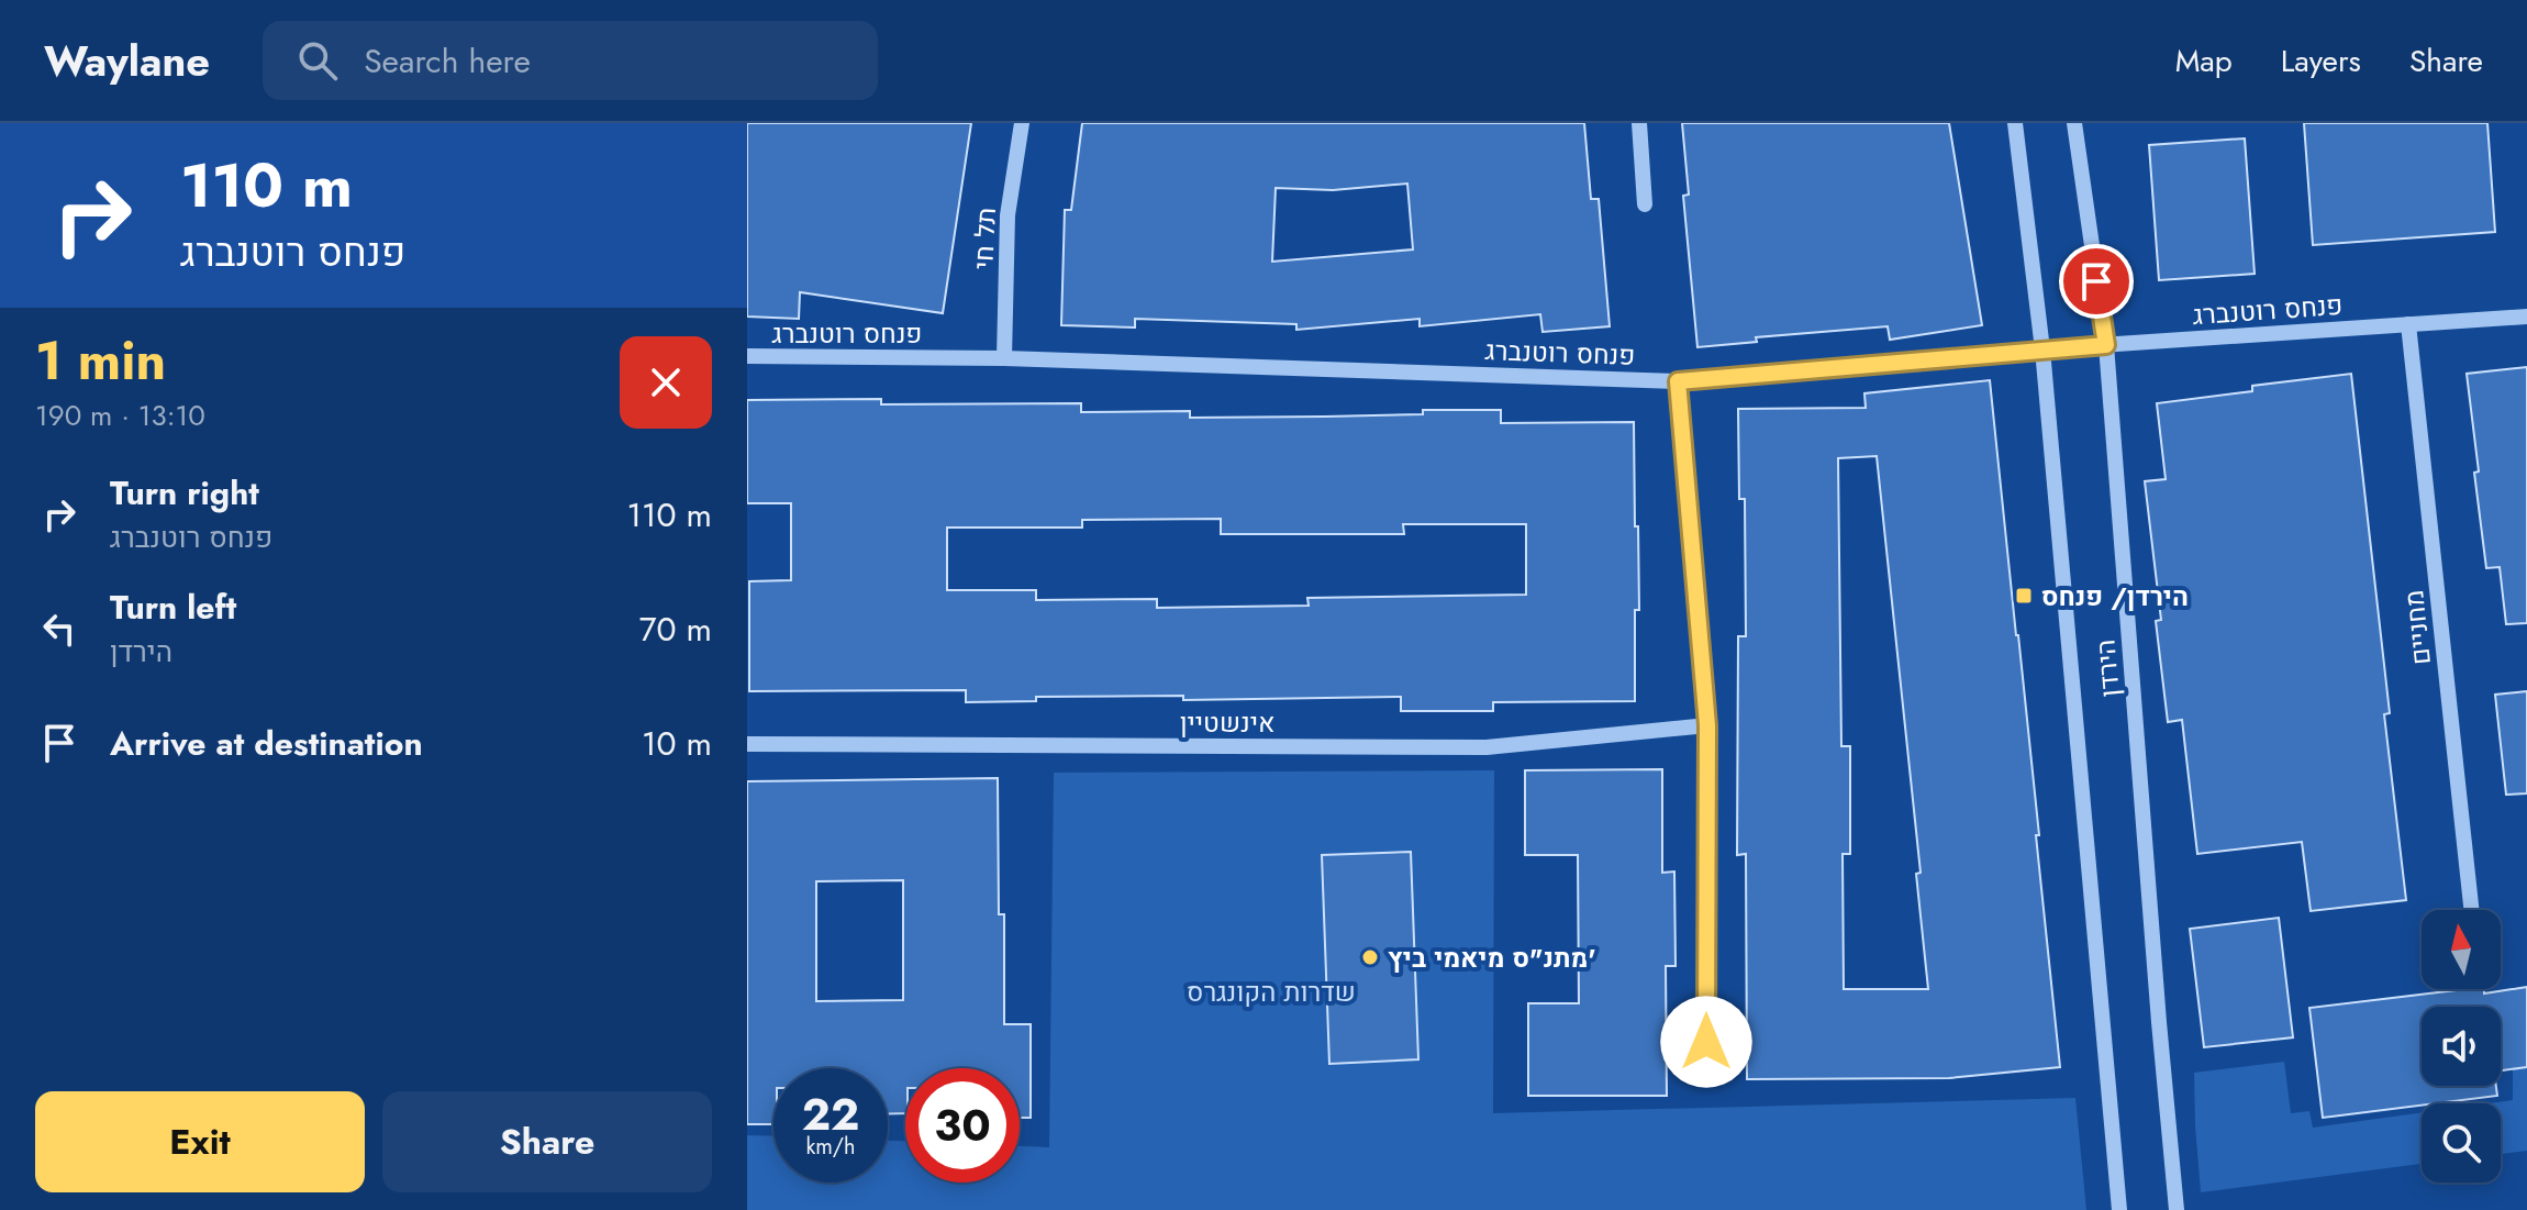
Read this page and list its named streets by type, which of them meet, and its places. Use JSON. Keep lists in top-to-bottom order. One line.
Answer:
{"streets":{"street":["תל חי","פנחס רוטנברג","מחניים","הירדן","אינשטיין"]},"crossings":[["תל חי","פנחס רוטנברג"],["פנחס רוטנברג","מחניים"],["פנחס רוטנברג","הירדן"]],"parks":["שדרות הקונגרס"],"places":{"transit":["הירדן/ פנחס"],"other":["מתנ\"ס מיאמי ביץ'"]},"north":"top","page":{"header":"Waylane","search":"Search here","nav":["Map","Layers","Share"],"turn":["110 m","פנחס רוטנברג"],"heading":["1 min","190 m · 13:10"],"list":[{"name":"Turn right","note":"פנחס רוטנברג","value":"110 m"},{"name":"Turn left","note":"הירדן","value":"70 m"},{"name":"Arrive at destination","value":"10 m"}],"speed":"22 km/h","limit":"30","buttons":["Exit","Share"]}}
